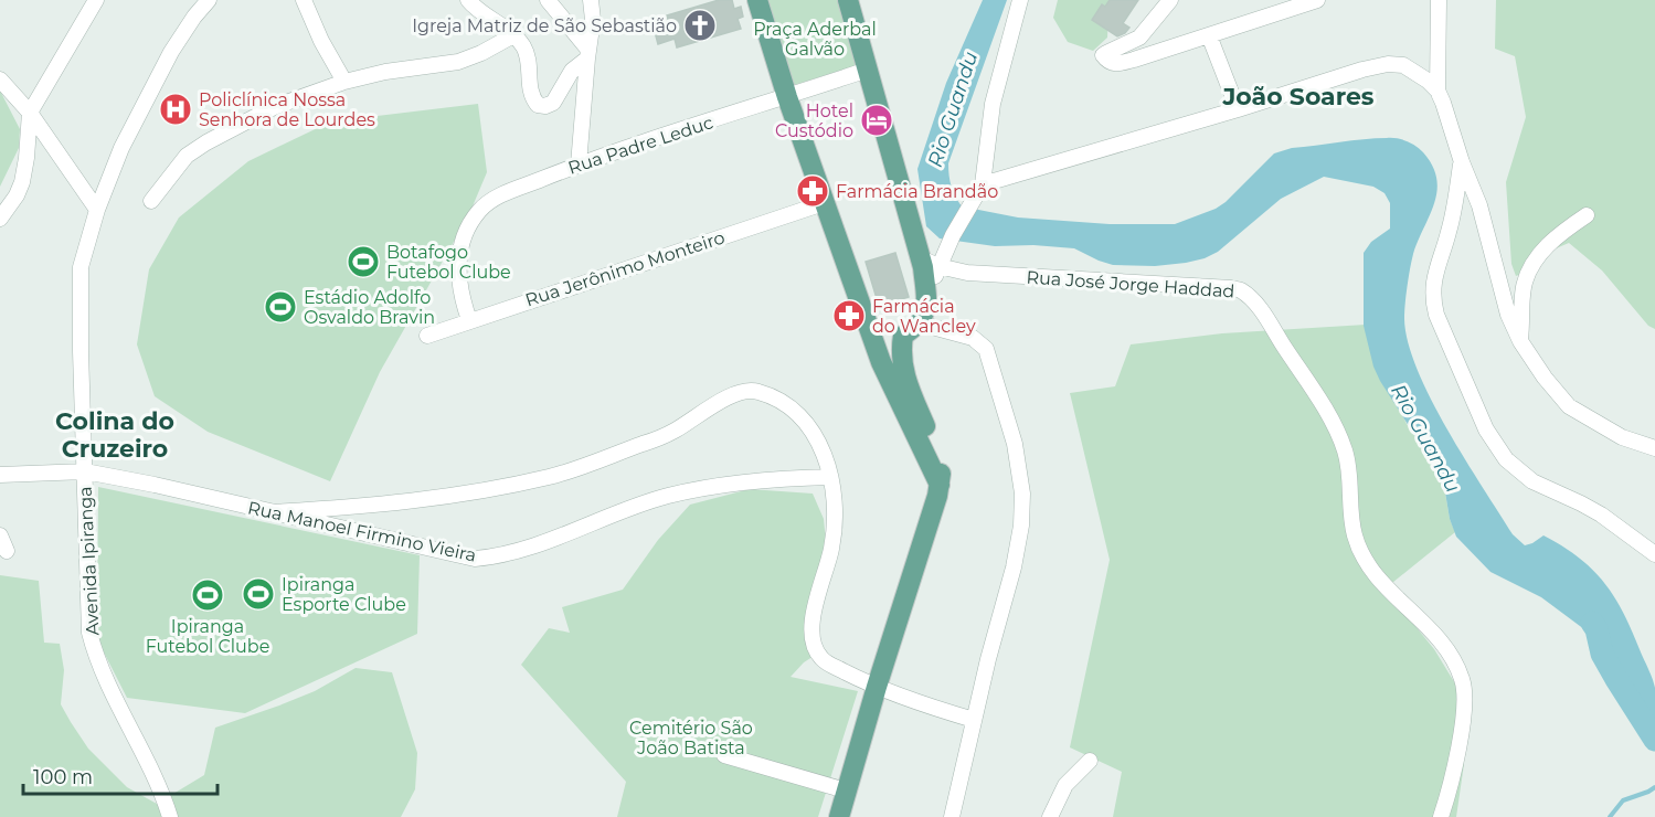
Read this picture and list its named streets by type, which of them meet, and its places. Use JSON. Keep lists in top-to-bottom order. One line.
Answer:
{"streets":{"street":["Rua Padre Leduc","Rua Jerônimo Monteiro","Rua José Jorge Haddad","Rua Manoel Firmino Vieira","Avenida Ipiranga"]},"crossings":[["Rua Padre Leduc","Rua Jerônimo Monteiro"],["Rua Manoel Firmino Vieira","Avenida Ipiranga"]],"districts":["João Soares","Colina do Cruzeiro"],"water":["Rio Guandu"],"parks":["Praça Aderbal Galvão","Cemitério São João Batista"],"places":{"church":["Igreja Matriz de São Sebastião"],"hospital":["Policlínica Nossa Senhora de Lourdes"],"hotel":["Hotel Custódio"],"pharmacy":["Farmácia Brandão","Farmácia do Wancley"],"sports":["Botafogo Futebol Clube","Estádio Adolfo Osvaldo Bravin","Ipiranga Esporte Clube","Ipiranga Futebol Clube"]},"scale_bar":"100 m"}
